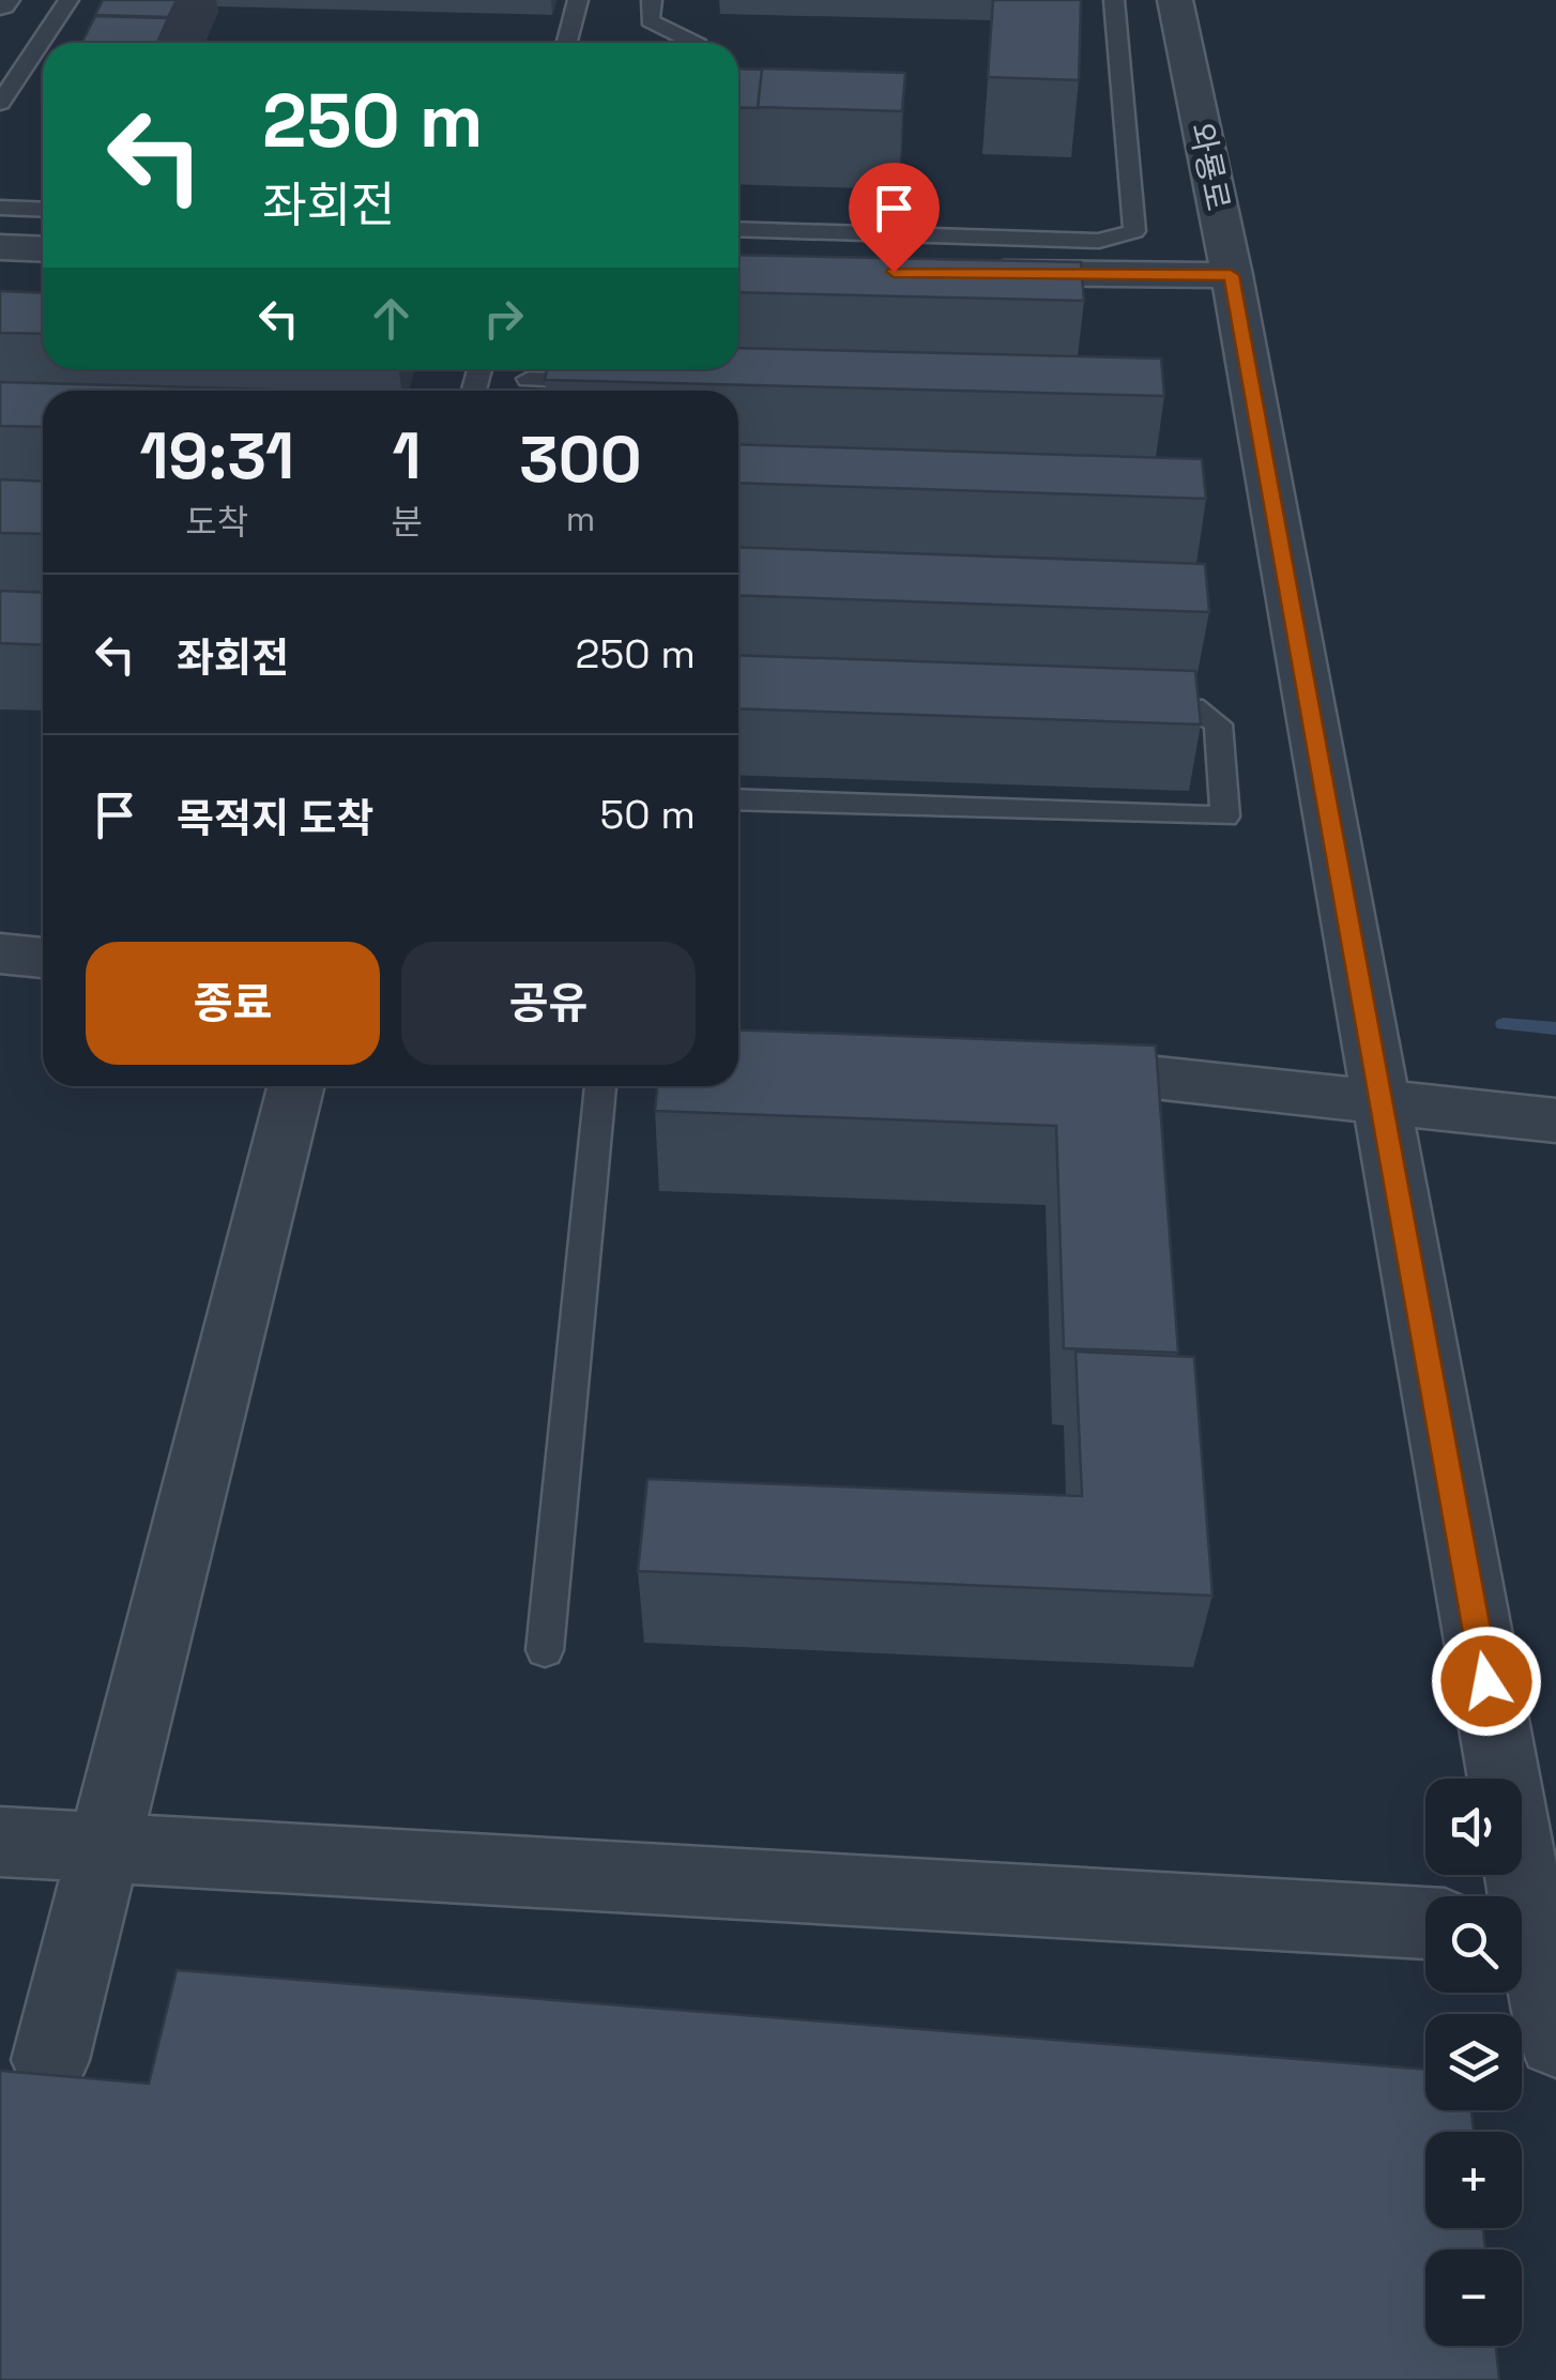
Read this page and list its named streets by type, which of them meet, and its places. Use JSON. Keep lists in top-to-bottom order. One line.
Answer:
{"streets":{"street":["와룡로"]},"page":{"turn":["250 m","좌회전"],"eta":["19:31","도착","1","분","300","m"],"list":[{"name":"좌회전","value":"250 m"},{"name":"목적지 도착","value":"50 m"}],"buttons":["종료","공유"],"map_buttons":["+","−"]}}
